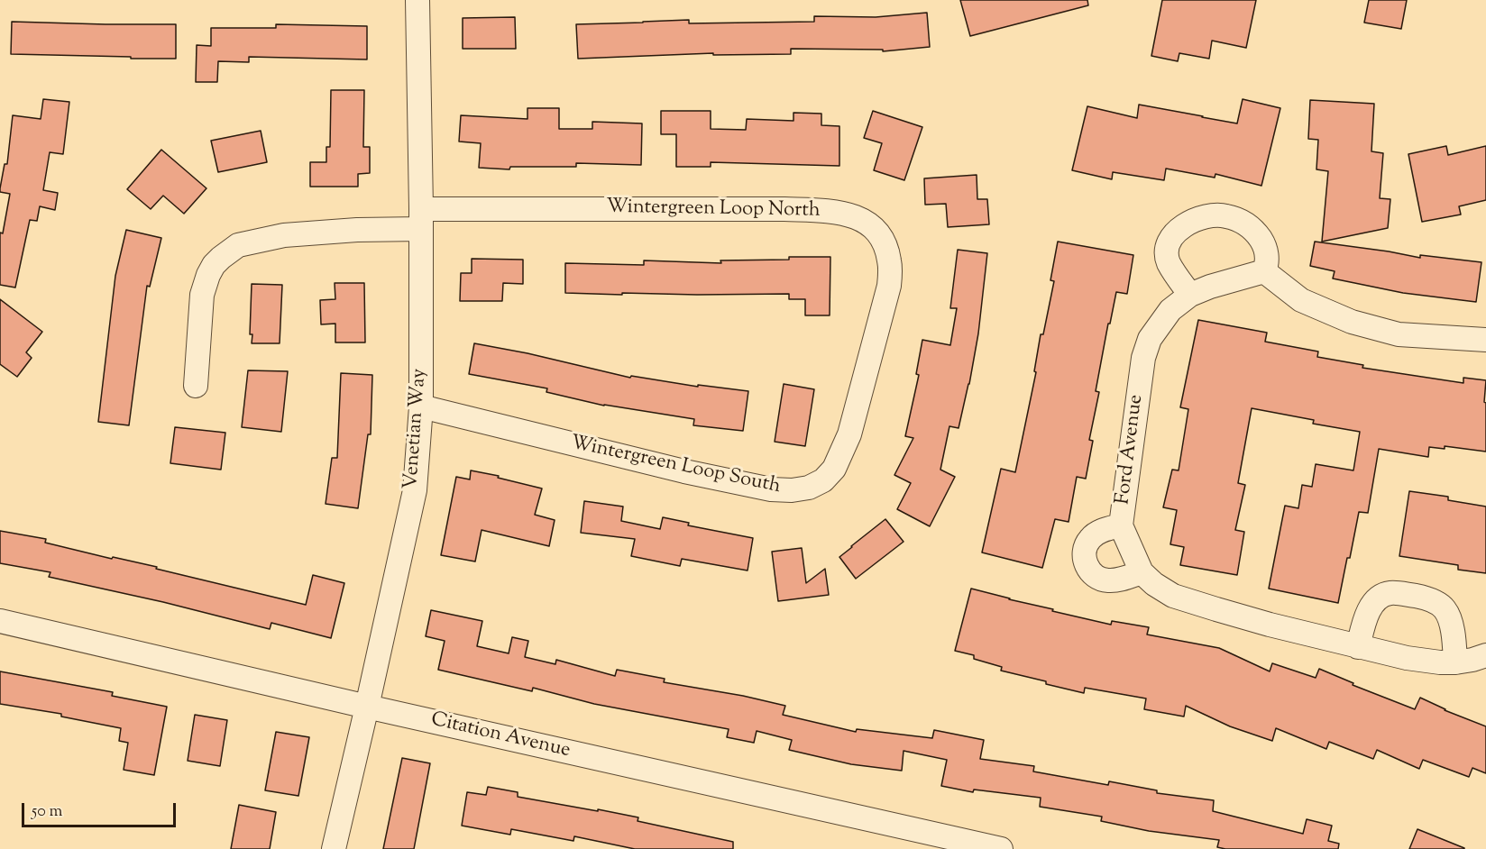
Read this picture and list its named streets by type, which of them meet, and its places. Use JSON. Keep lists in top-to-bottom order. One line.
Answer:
{"streets":{"street":["Wintergreen Loop North","Venetian Way","Ford Avenue","Wintergreen Loop South","Citation Avenue"]},"crossings":[["Wintergreen Loop North","Venetian Way"],["Wintergreen Loop North","Wintergreen Loop South"],["Venetian Way","Wintergreen Loop South"],["Venetian Way","Citation Avenue"]],"scale_bar":"50 m"}
